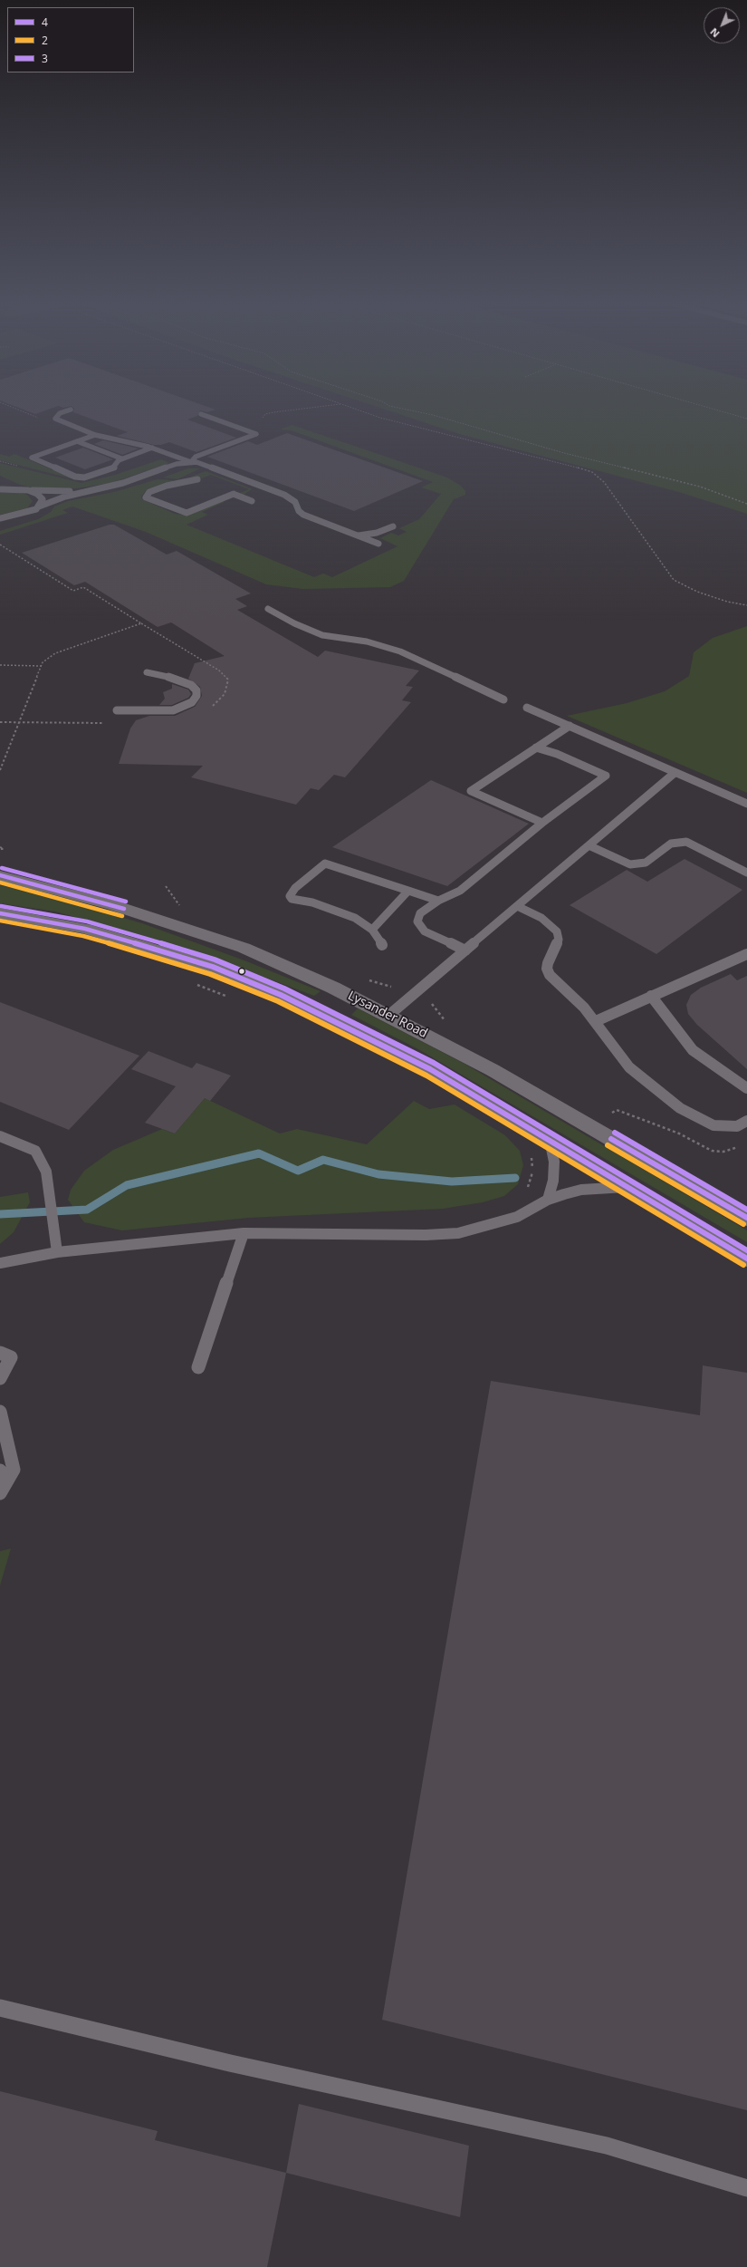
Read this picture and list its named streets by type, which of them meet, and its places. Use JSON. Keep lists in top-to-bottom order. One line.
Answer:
{"streets":{"street":["Lysander Road"]},"lines":["transit line 3","transit line 4","transit line 2"],"legend":["4","2","3"],"north":"bottom left"}
